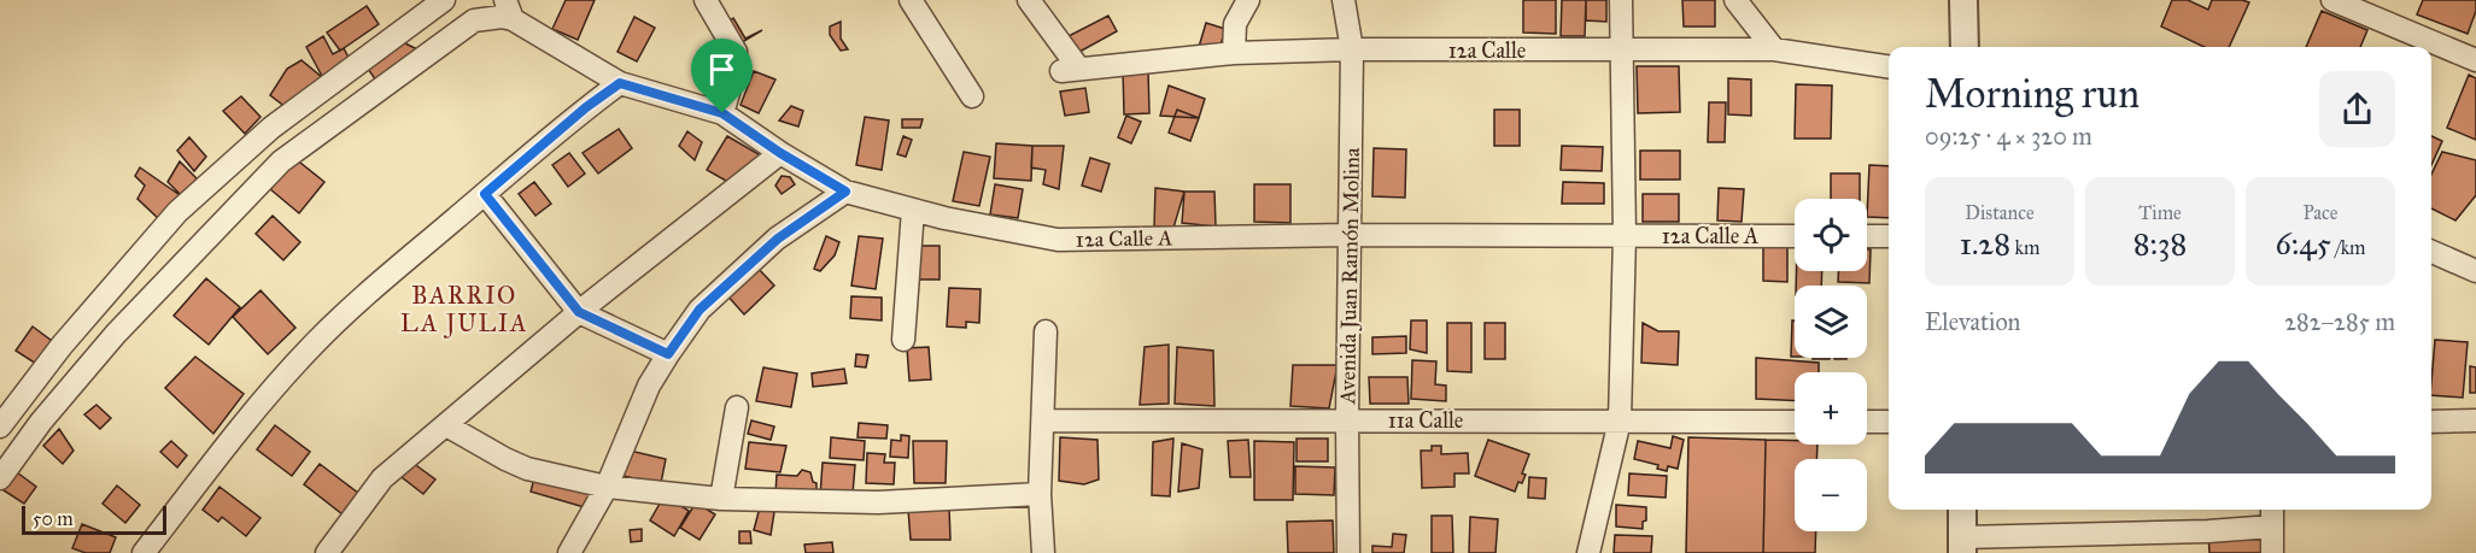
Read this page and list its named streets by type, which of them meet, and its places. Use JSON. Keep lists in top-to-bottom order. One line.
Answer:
{"streets":{"street":["12a Calle","12a Calle A","Avenida Juan Ramón Molina","11a Calle"]},"crossings":[["12a Calle","Avenida Juan Ramón Molina"],["12a Calle A","Avenida Juan Ramón Molina"],["Avenida Juan Ramón Molina","11a Calle"]],"districts":["BARRIO LA JULIA"],"scale_bar":"50 m","page":{"heading":["Morning run","09:25 · 4 × 320 m"],"stats":[["Distance","1.28 km"],["Time","8:38"],["Pace","6:45 /km"]],"map_buttons":["+","−"],"chart":["Elevation","282–285 m"],"scale":"50 m"}}
